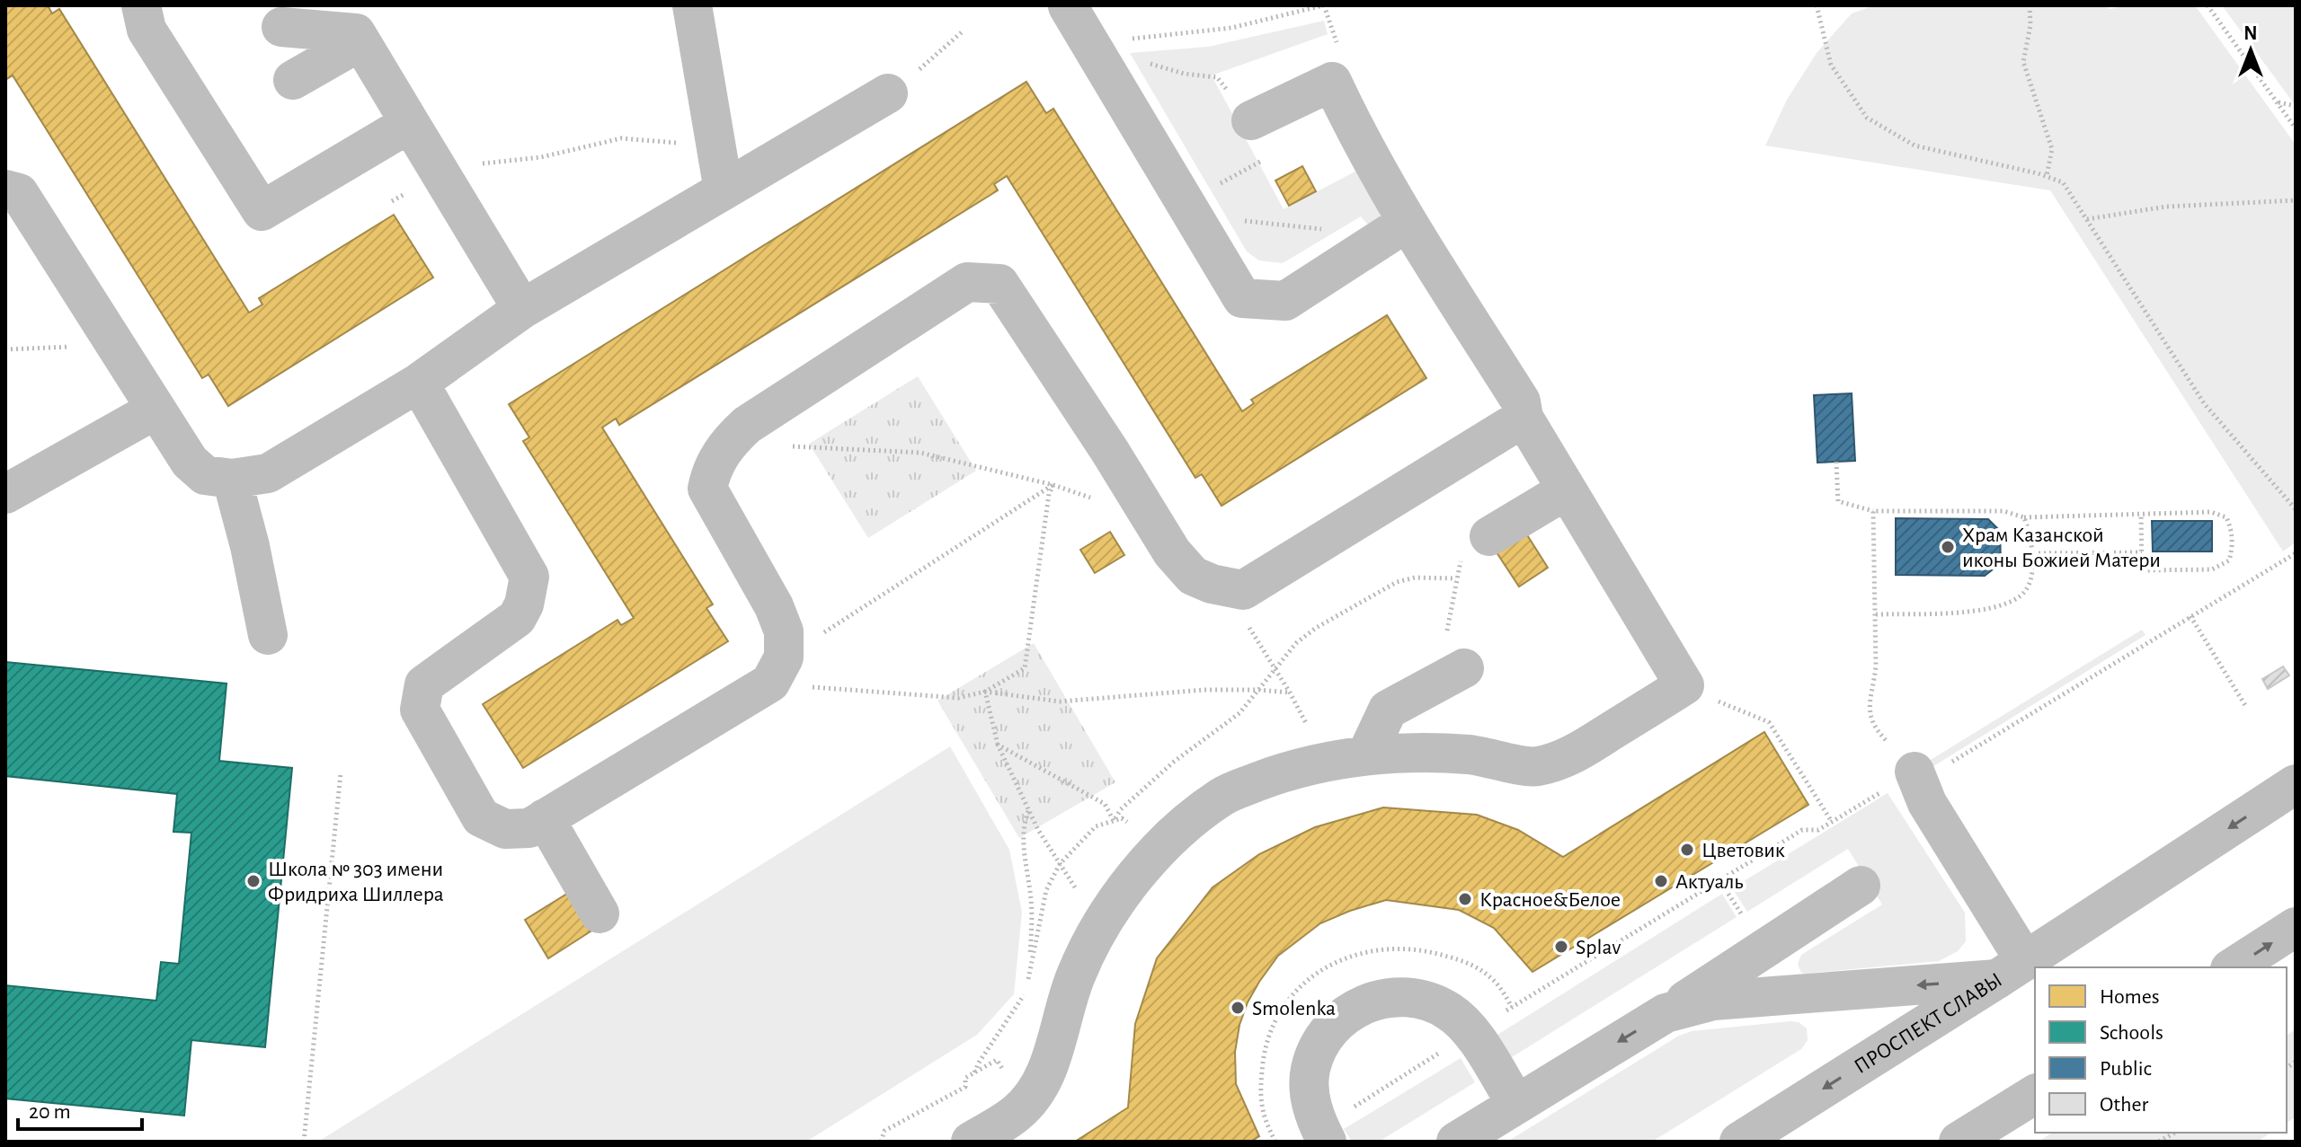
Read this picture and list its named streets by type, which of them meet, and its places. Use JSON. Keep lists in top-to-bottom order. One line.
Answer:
{"streets":{"main road":["ПРОСПЕКТ СЛАВЫ"]},"places":["Храм Казанской иконы Божией Матери","Цветовик","Школа № 303 имени Фридриха Шиллера","Актуаль","Красное&Белое","Splav","Smolenka"],"legend":["Homes","Schools","Public","Other"],"scale_bar":"20 m","north":"top"}
